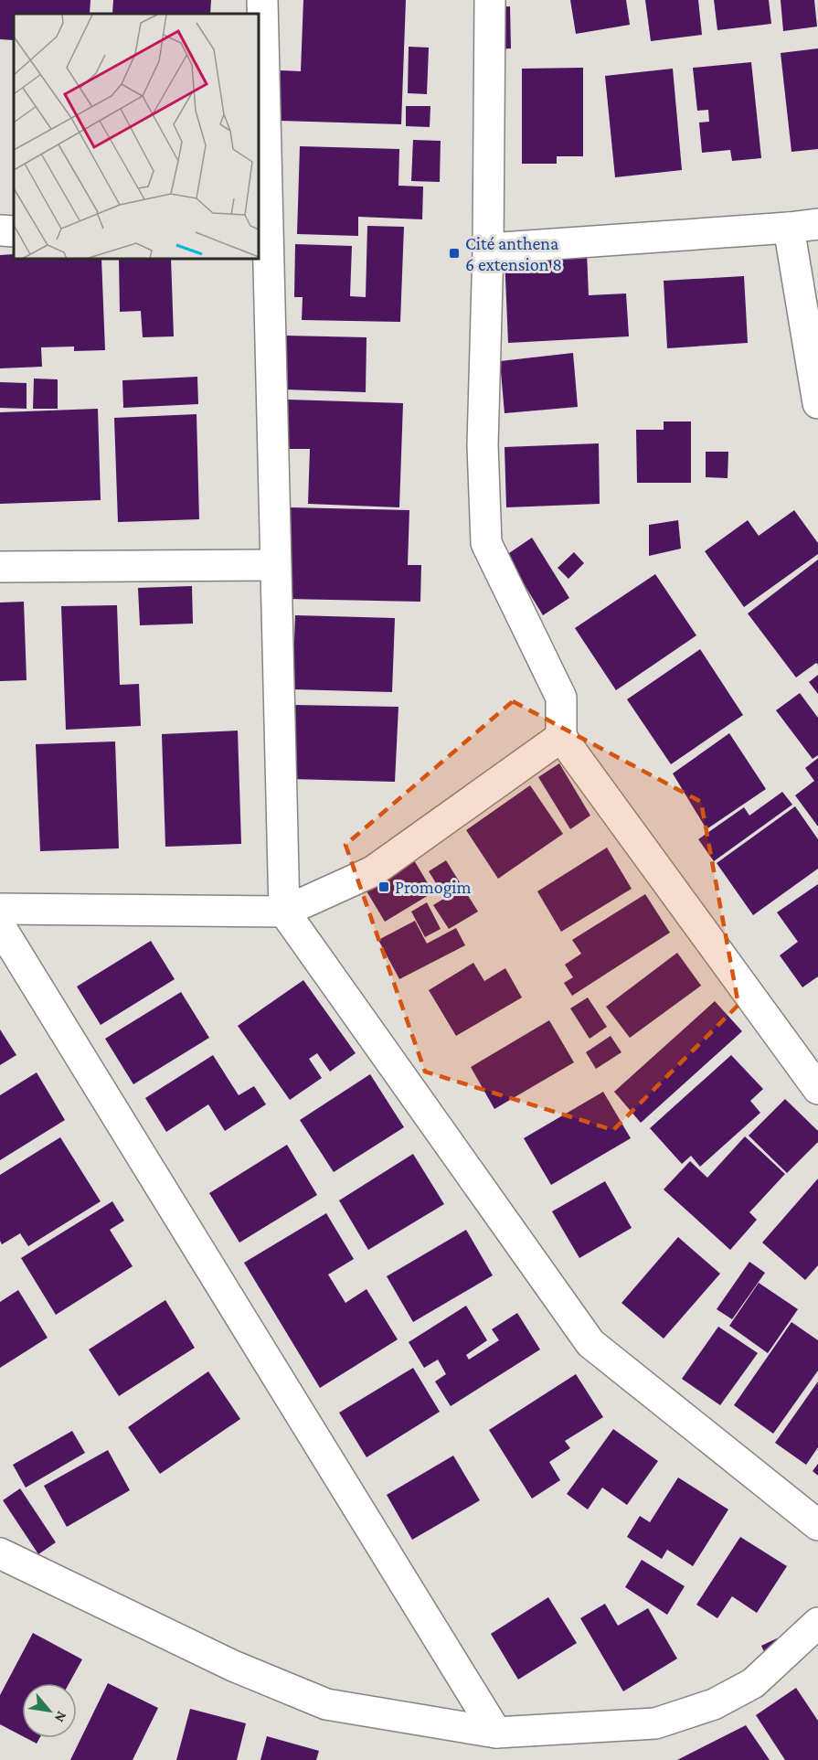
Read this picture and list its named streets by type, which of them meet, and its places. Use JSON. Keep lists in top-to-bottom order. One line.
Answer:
{"places":{"transit":["Cité anthena 6 extension 8","Promogim"]},"north":"bottom right"}
